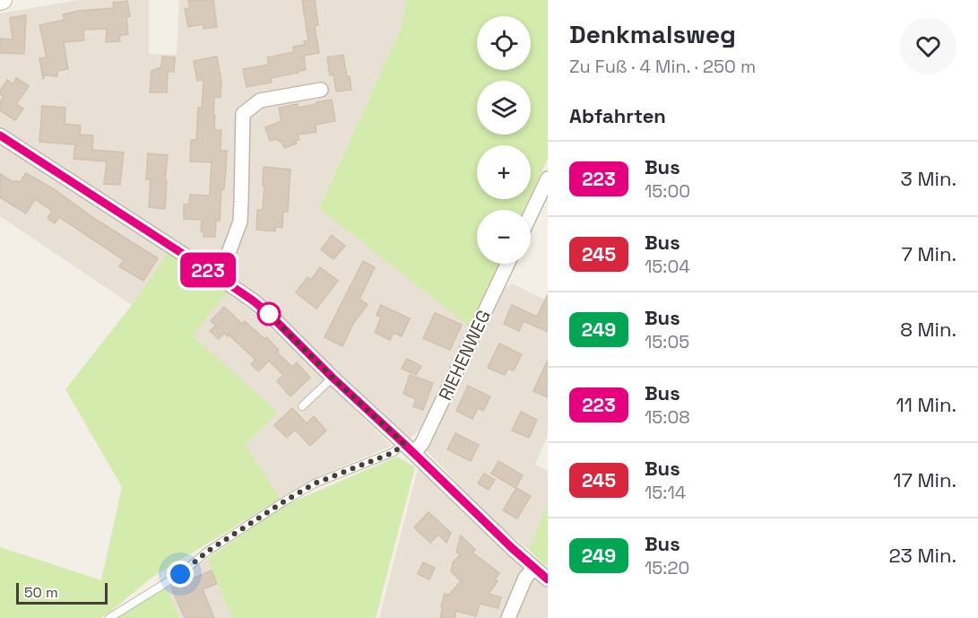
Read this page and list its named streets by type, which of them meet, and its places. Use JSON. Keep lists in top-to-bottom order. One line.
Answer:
{"streets":{"street":["RIEHENWEG"]},"lines":["bus line 223"],"scale_bar":"50 m","page":{"on_map":"223","heading":[["Denkmalsweg","Zu Fuß · 4 Min. · 250 m"],"Abfahrten"],"map_buttons":["+","−"],"list":[{"mark":"223","name":"Bus","note":"15:00","value":"3 Min."},{"mark":"245","name":"Bus","note":"15:04","value":"7 Min."},{"mark":"249","name":"Bus","note":"15:05","value":"8 Min."},{"mark":"223","name":"Bus","note":"15:08","value":"11 Min."},{"mark":"245","name":"Bus","note":"15:14","value":"17 Min."},{"mark":"249","name":"Bus","note":"15:20","value":"23 Min."}],"scale":"50 m"}}
